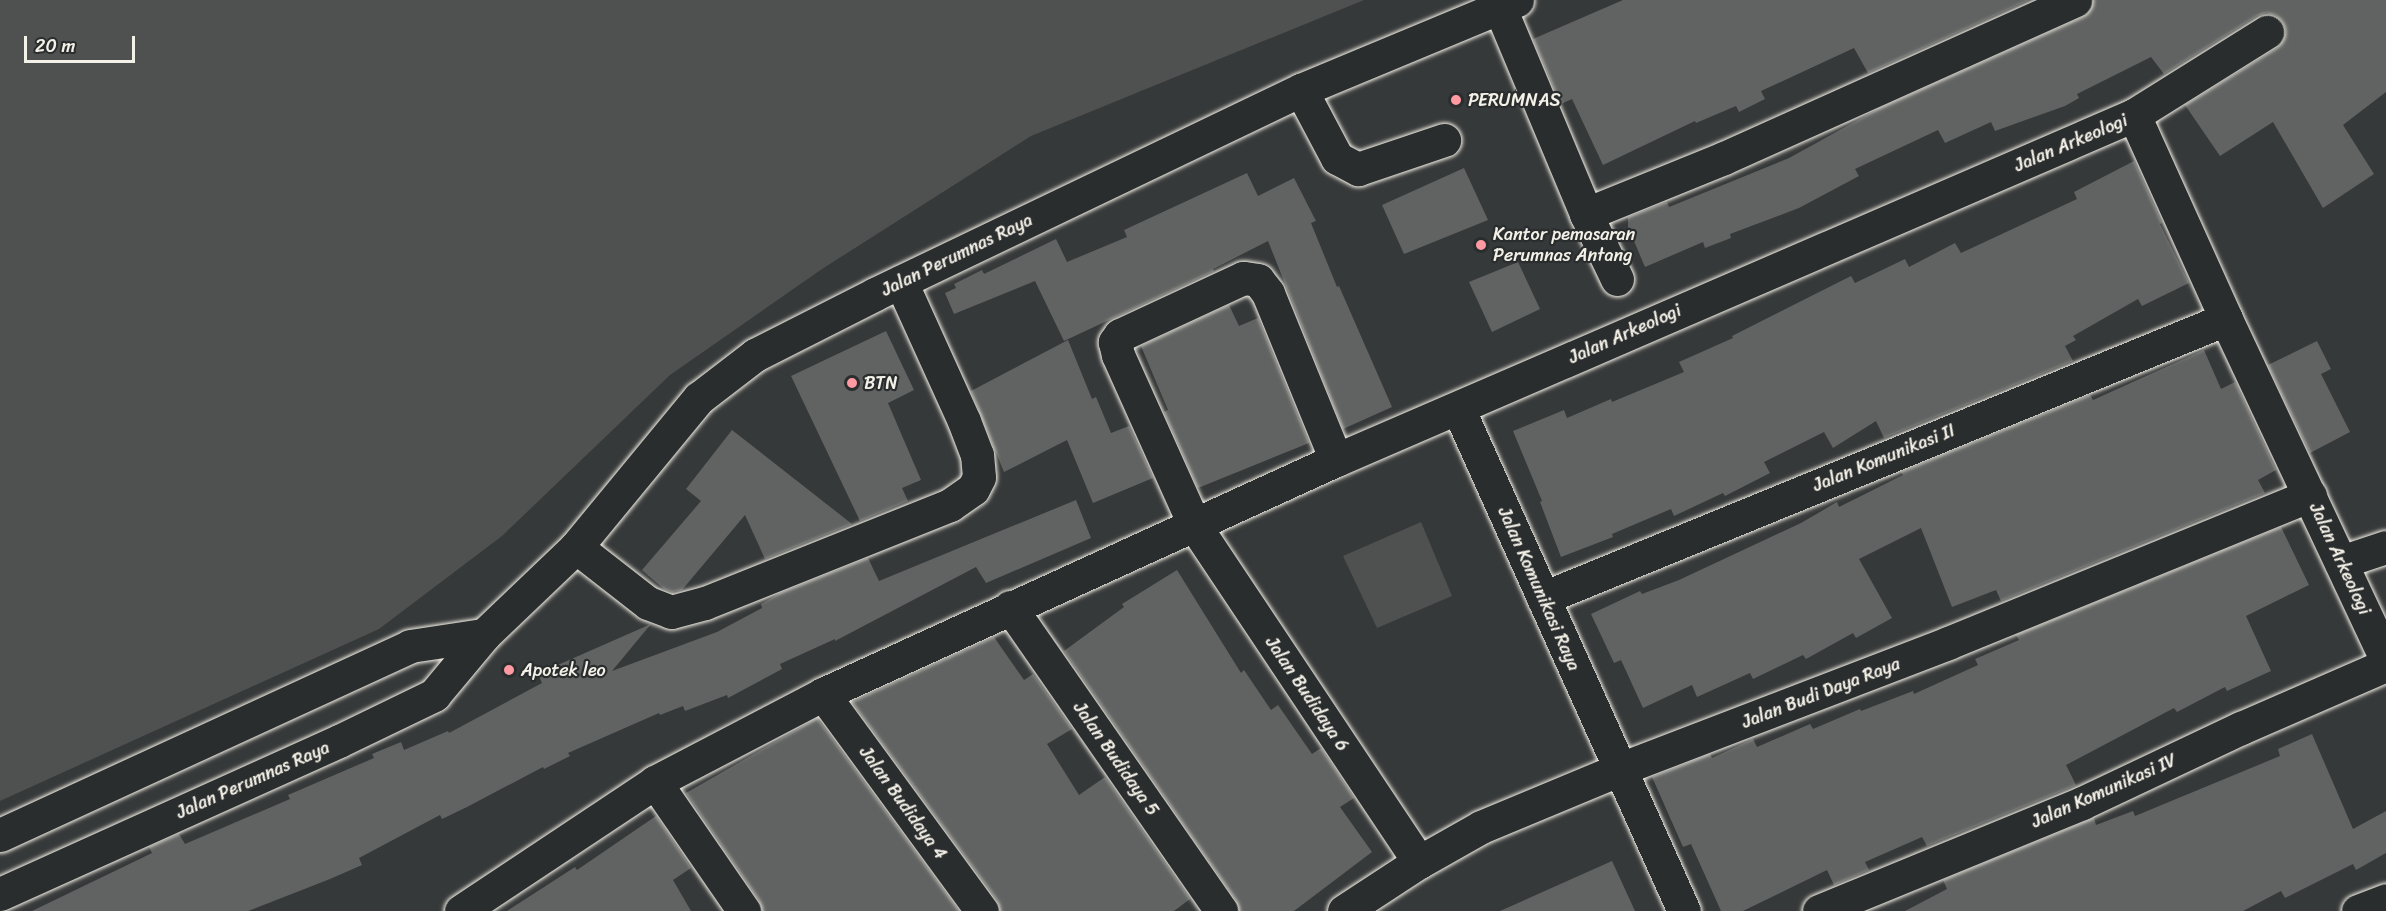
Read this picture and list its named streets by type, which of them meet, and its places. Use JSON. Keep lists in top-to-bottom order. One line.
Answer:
{"streets":{"street":["Jalan Arkeologi","Jalan Perumnas Raya","Jalan Komunikasi II","Jalan Komunikasi Raya","Jalan Budi Daya Raya","Jalan Budidaya 6","Jalan Budidaya 5","Jalan Komunikasi IV","Jalan Budidaya 4"]},"crossings":[["Jalan Arkeologi","Jalan Komunikasi II"],["Jalan Arkeologi","Jalan Komunikasi Raya"],["Jalan Arkeologi","Jalan Budi Daya Raya"],["Jalan Arkeologi","Jalan Budidaya 6"],["Jalan Arkeologi","Jalan Budidaya 5"],["Jalan Arkeologi","Jalan Budidaya 4"],["Jalan Komunikasi II","Jalan Komunikasi Raya"],["Jalan Komunikasi Raya","Jalan Budi Daya Raya"],["Jalan Budi Daya Raya","Jalan Budidaya 6"]],"places":["PERUMNAS","Kantor pemasaran Perumnas Antang","BTN","Apotek leo"],"scale_bar":"20 m"}
